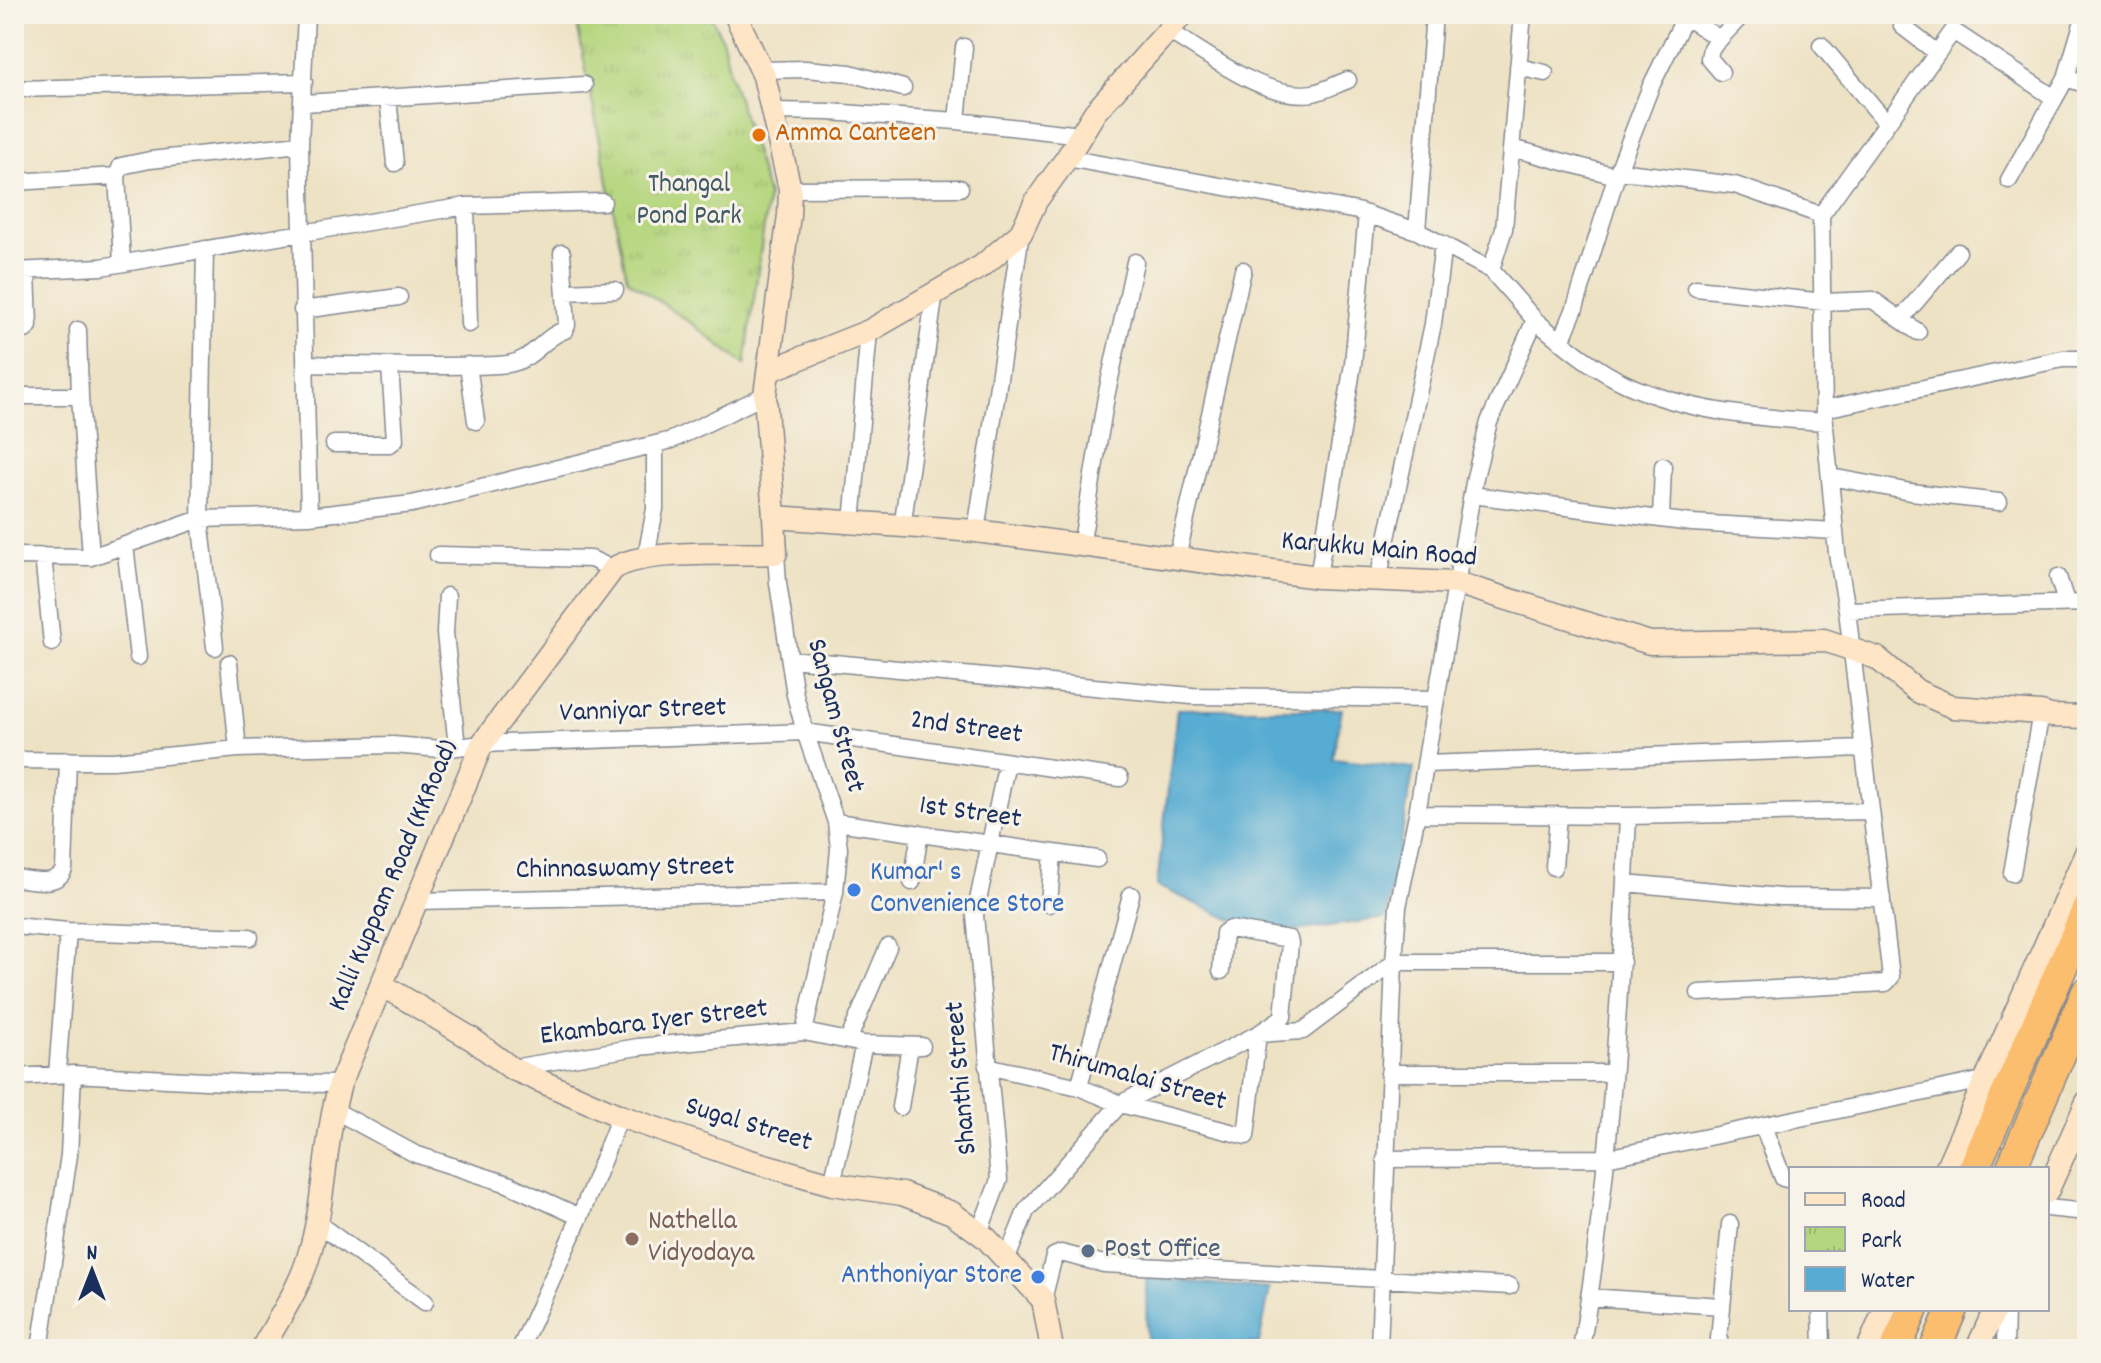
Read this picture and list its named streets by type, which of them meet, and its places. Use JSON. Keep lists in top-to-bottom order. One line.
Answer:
{"streets":{"main road":["Karukku Main Road","Kalli Kuppam Road (KKRoad)","Sugal Street"],"street":["Vanniyar Street","Sangam Street","2nd Street","1st Street","Chinnaswamy Street","Ekambara Iyer Street","Shanthi Street","Thirumalai Street"]},"crossings":[["Vanniyar Street","Sangam Street"],["Vanniyar Street","2nd Street"],["Vanniyar Street","Kalli Kuppam Road (KKRoad)"],["Sangam Street","2nd Street"],["Sangam Street","1st Street"],["Sangam Street","Chinnaswamy Street"],["Sangam Street","Ekambara Iyer Street"],["2nd Street","Shanthi Street"],["1st Street","Shanthi Street"],["Chinnaswamy Street","Kalli Kuppam Road (KKRoad)"],["Kalli Kuppam Road (KKRoad)","Sugal Street"],["Ekambara Iyer Street","Sugal Street"],["Shanthi Street","Thirumalai Street"],["Shanthi Street","Sugal Street"]],"parks":["Thangal Pond Park"],"places":["Amma Canteen","Kumar' s Convenience Store","Nathella Vidyodaya","Post Office","Anthoniyar Store"],"legend":["Road","Park","Water"],"north":"top"}
